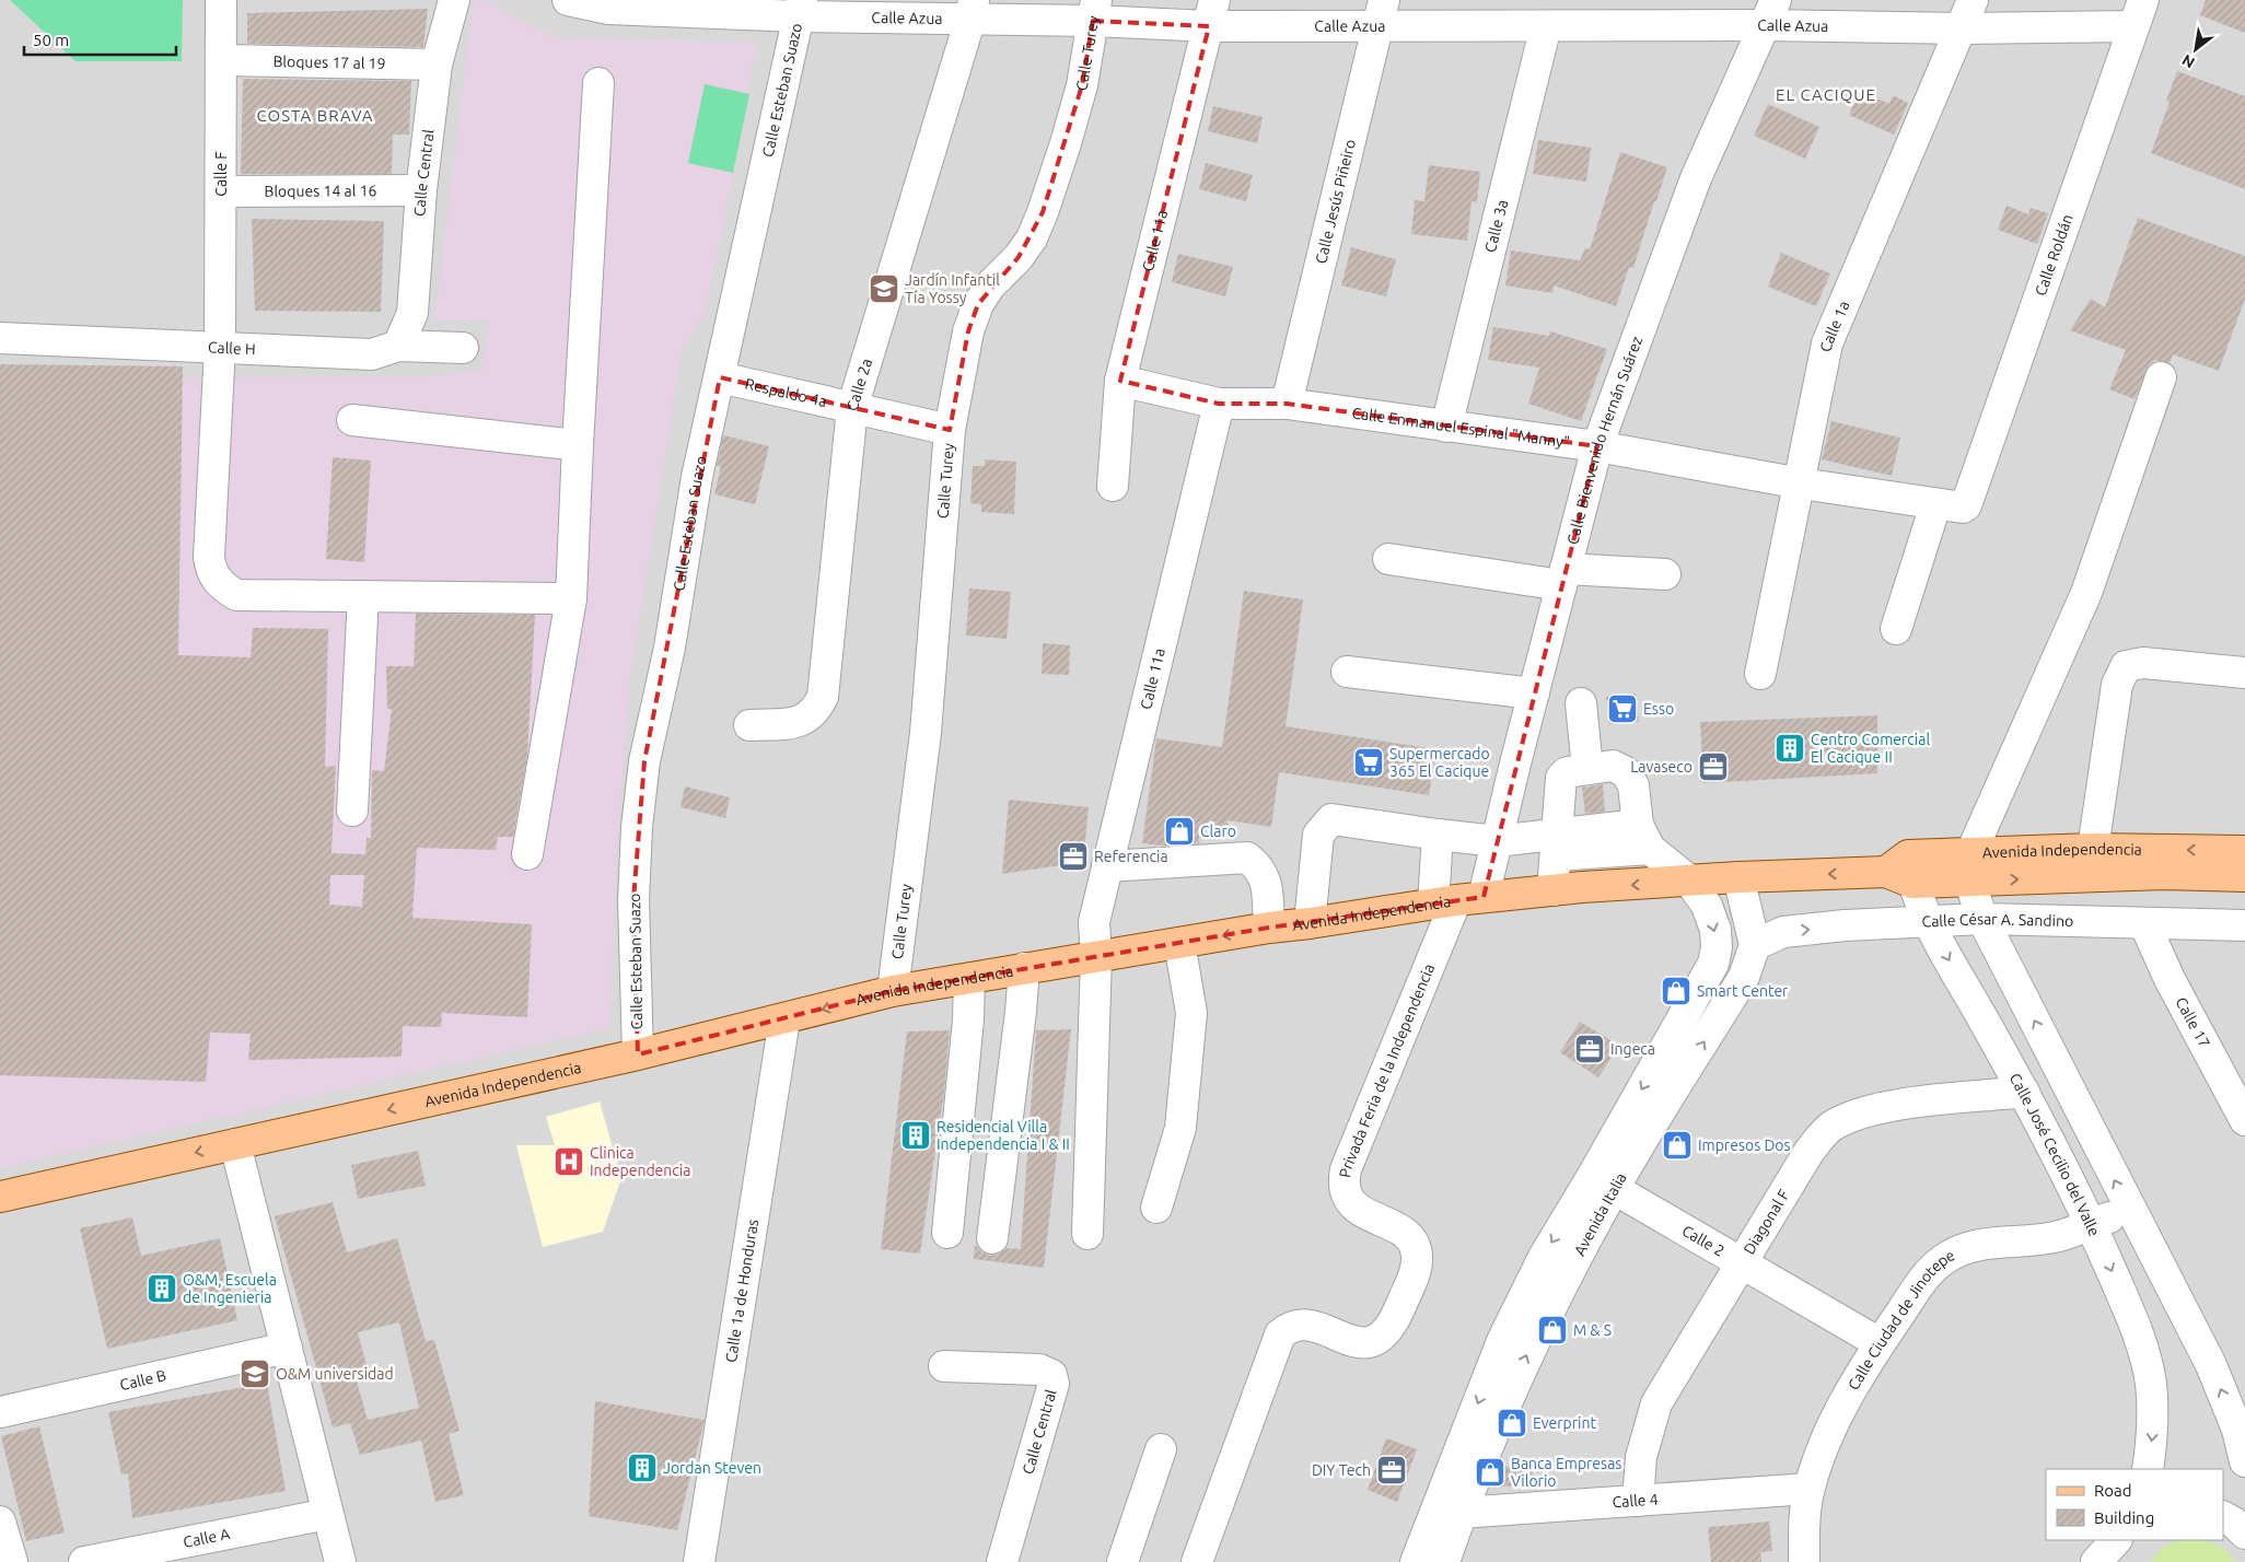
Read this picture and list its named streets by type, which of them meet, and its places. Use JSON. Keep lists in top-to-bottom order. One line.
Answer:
{"streets":{"main road":["Avenida Independencia"],"street":["Calle Azua","Calle Turey","Bloques 17 al 19","Calle Esteban Suazo","Calle Central","Calle F","Bloques 14 al 16","Calle Jesús Piñeiro","Calle 3a","Calle 11a","Calle Roldán","Calle 1a","Calle H","Calle 2a","Respaldo 4a","Calle Enmanuel Espinal \"Manny\"","Calle Bienvenido Hernán Suárez","Calle César A. Sandino","Calle 17","Privada Feria de la Independencia","Calle José Cecilio del Valle","Avenida Italia","Diagonal F","Calle 2","Calle 1a de Honduras","Calle Ciudad de Jinotepe","Calle B","Calle 4","Calle A"]},"crossings":[["Calle Azua","Calle Turey"],["Calle Azua","Calle Esteban Suazo"],["Calle Azua","Calle Jesús Piñeiro"],["Calle Azua","Calle 3a"],["Calle Azua","Calle 11a"],["Calle Azua","Calle Roldán"],["Calle Azua","Calle 1a"],["Calle Azua","Calle 2a"],["Calle Azua","Calle Bienvenido Hernán Suárez"],["Calle Turey","Respaldo 4a"],["Calle Turey","Avenida Independencia"],["Bloques 17 al 19","Calle Central"],["Bloques 17 al 19","Calle F"],["Calle Esteban Suazo","Respaldo 4a"],["Calle Esteban Suazo","Avenida Independencia"],["Calle Central","Bloques 14 al 16"],["Calle Central","Calle H"],["Calle F","Bloques 14 al 16"],["Calle F","Calle H"],["Calle Jesús Piñeiro","Calle Enmanuel Espinal \"Manny\""],["Calle 3a","Calle Enmanuel Espinal \"Manny\""],["Calle 11a","Calle Enmanuel Espinal \"Manny\""],["Calle 11a","Avenida Independencia"],["Calle Roldán","Calle Enmanuel Espinal \"Manny\""],["Calle 1a","Calle Enmanuel Espinal \"Manny\""],["Calle 2a","Respaldo 4a"],["Calle Enmanuel Espinal \"Manny\"","Calle Bienvenido Hernán Suárez"],["Calle Bienvenido Hernán Suárez","Avenida Independencia"],["Calle Bienvenido Hernán Suárez","Privada Feria de la Independencia"],["Avenida Independencia","Privada Feria de la Independencia"],["Avenida Independencia","Calle José Cecilio del Valle"],["Avenida Independencia","Avenida Italia"],["Avenida Independencia","Calle 1a de Honduras"],["Calle César A. Sandino","Calle 17"],["Calle César A. Sandino","Calle José Cecilio del Valle"],["Calle César A. Sandino","Avenida Italia"],["Calle José Cecilio del Valle","Diagonal F"],["Calle José Cecilio del Valle","Calle Ciudad de Jinotepe"],["Avenida Italia","Calle 2"],["Avenida Italia","Calle 4"],["Diagonal F","Calle 2"],["Diagonal F","Calle 4"],["Calle 2","Calle Ciudad de Jinotepe"],["Calle Ciudad de Jinotepe","Calle 4"]],"one_way":["Avenida Independencia","Calle César A. Sandino"],"districts":["EL CACIQUE","COSTA BRAVA"],"places":{"school or university":["Jardín Infantil Tía Yossy","O&M universidad"],"supermarket":["Esso","Supermercado 365 El Cacique"],"building":["Centro Comercial El Cacique II","Residencial Villa Independencia I & II","O&M, Escuela de Ingenieria","Jordan Steven"],"office":["Lavaseco","Referencia","Ingeca","DIY Tech"],"shop":["Claro","Smart Center","Impresos Dos","M & S","Everprint","Banca Empresas Vilorio"],"hospital":["Clinica Independencia"]},"legend":["Road","Building"],"scale_bar":"50 m","north":"bottom left"}
